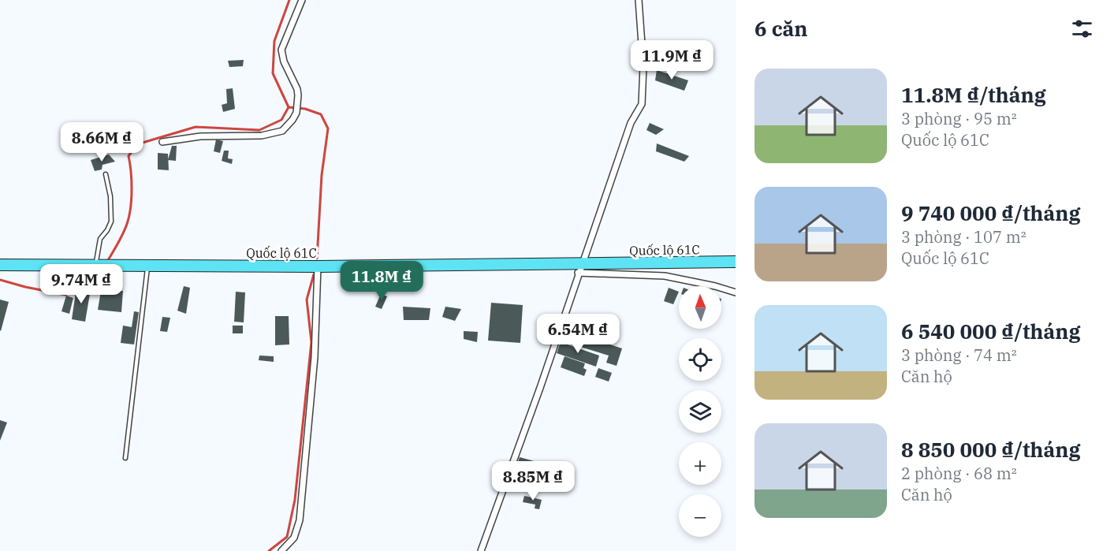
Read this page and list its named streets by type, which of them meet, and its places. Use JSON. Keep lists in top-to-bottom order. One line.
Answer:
{"streets":{"highway":["Quốc lộ 61C"]},"north":"top","page":{"heading":"6 căn","price":["11.9M ₫","8.66M ₫","11.8M ₫","9.74M ₫","6.54M ₫","8.85M ₫"],"list":[{"name":"11.8M ₫/tháng","note":"3 phòng · 95 m² · Quốc lộ 61C"},{"name":"9 740 000 ₫/tháng","note":"3 phòng · 107 m² · Quốc lộ 61C"},{"name":"6 540 000 ₫/tháng","note":"3 phòng · 74 m² · Căn hộ"},{"name":"8 850 000 ₫/tháng","note":"2 phòng · 68 m² · Căn hộ"}],"map_buttons":["+","−"]}}
